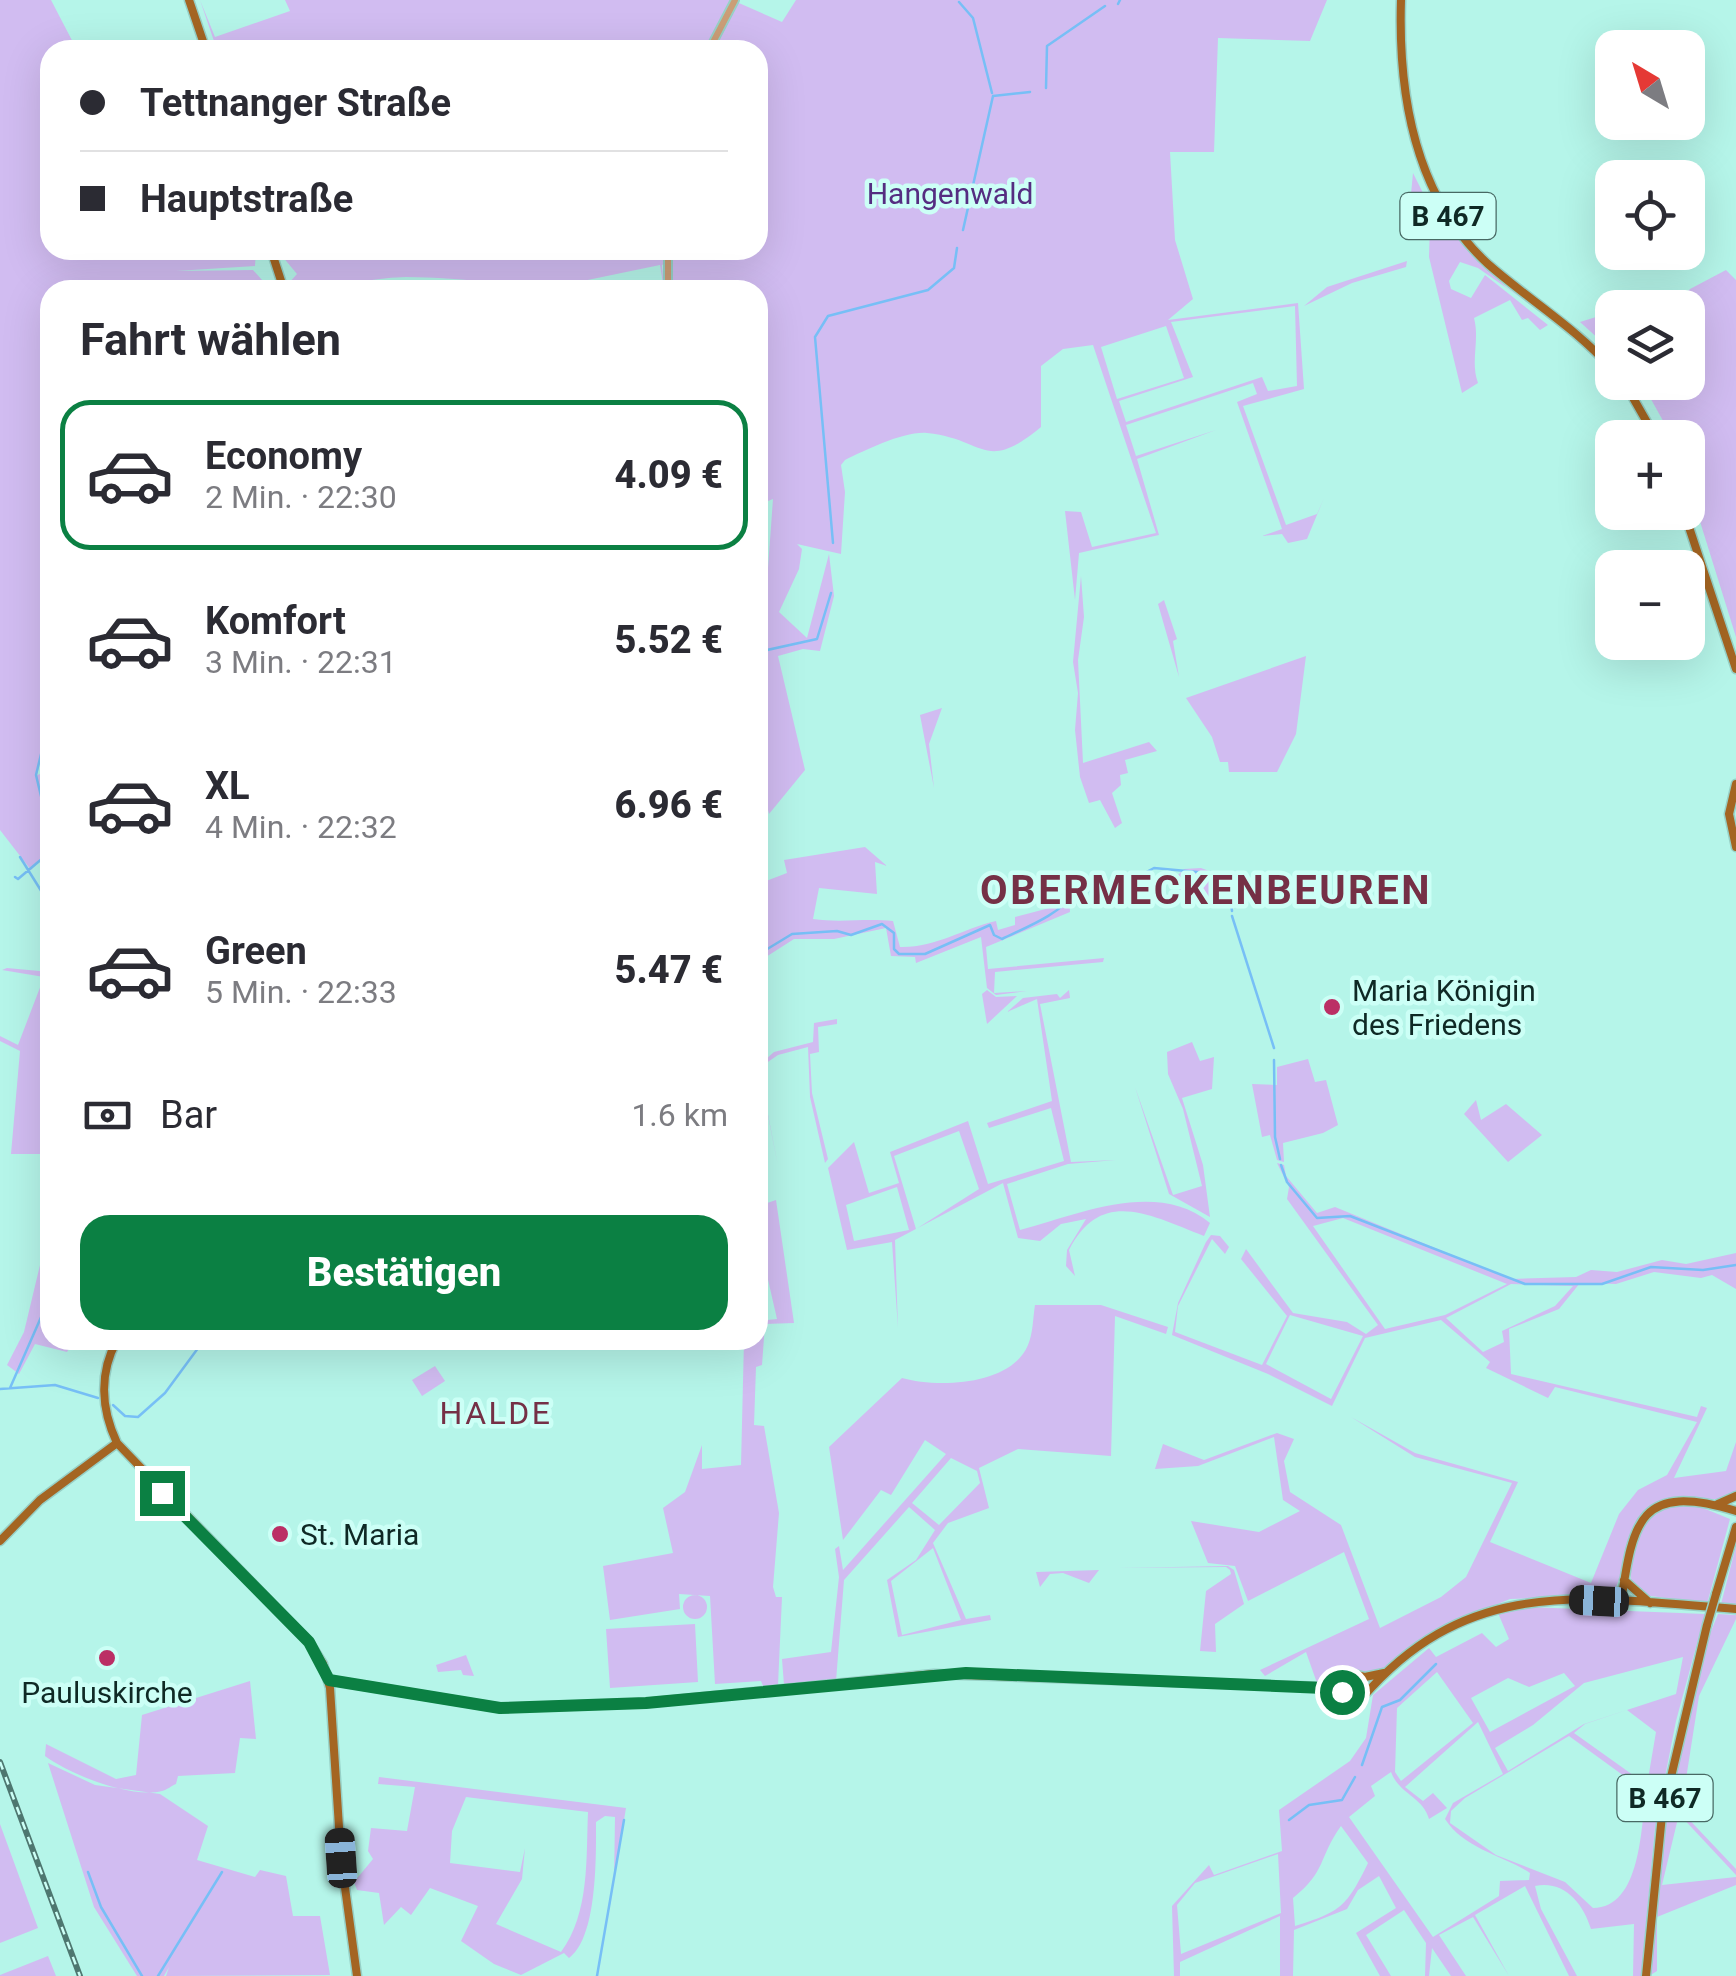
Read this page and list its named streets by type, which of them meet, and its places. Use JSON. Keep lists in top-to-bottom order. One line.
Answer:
{"streets":{"main road":["B 467"]},"districts":["OBERMECKENBEUREN","HALDE"],"parks":["Hangenwald"],"places":["Maria Königin des Friedens","St. Maria","Pauluskirche"],"north":"top left","page":{"map_buttons":["+","−"],"banner":["Tettnanger Straße","Hauptstraße"],"heading":"Fahrt wählen","list":[{"name":"Economy","note":"2 Min. · 22:30","value":"4.09 €"},{"name":"Komfort","note":"3 Min. · 22:31","value":"5.52 €"},{"name":"XL","note":"4 Min. · 22:32","value":"6.96 €"},{"name":"Green","note":"5 Min. · 22:33","value":"5.47 €"}],"pay":["Bar","1.6 km"],"buttons":"Bestätigen"}}
